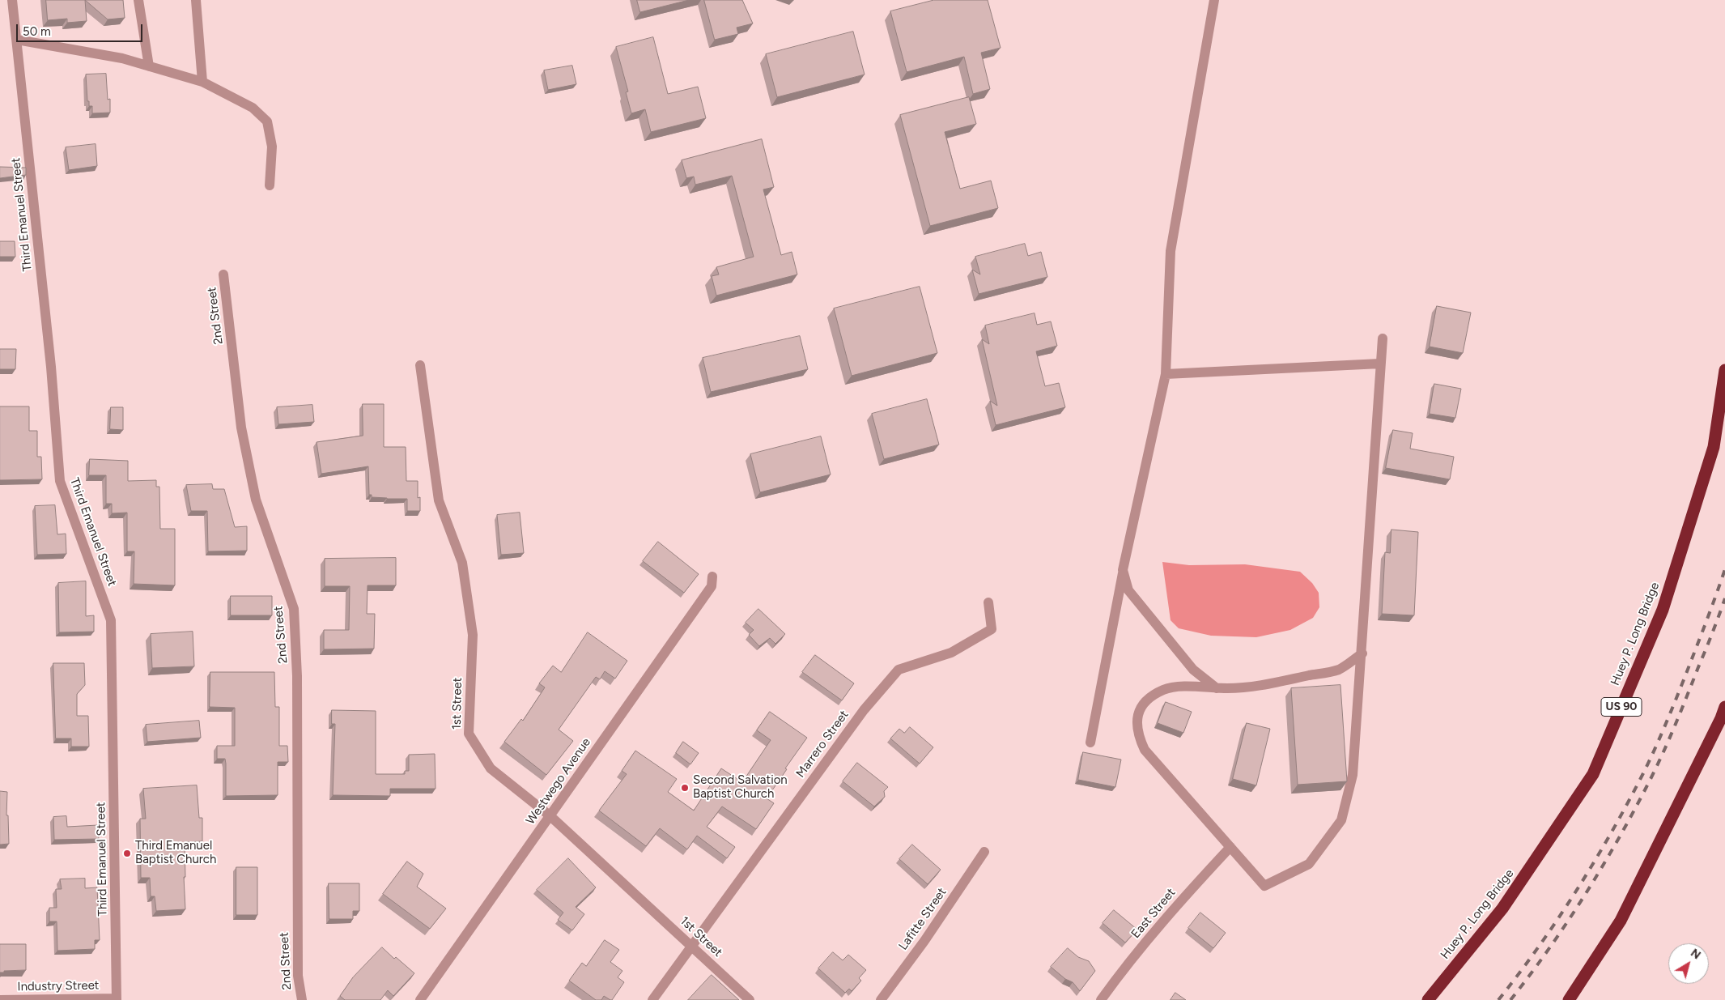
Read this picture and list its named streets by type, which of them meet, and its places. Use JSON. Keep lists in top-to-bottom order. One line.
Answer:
{"streets":{"highway":["Huey P. Long Bridge","US 90"],"street":["Third Emanuel Street","2nd Street","1st Street","Marrero Street","Westwego Avenue","East Street","Lafitte Street","Industry Street"]},"crossings":[["Third Emanuel Street","Industry Street"],["1st Street","Marrero Street"],["1st Street","Westwego Avenue"]],"places":["Second Salvation Baptist Church","Third Emanuel Baptist Church"],"scale_bar":"50 m","north":"top right"}
